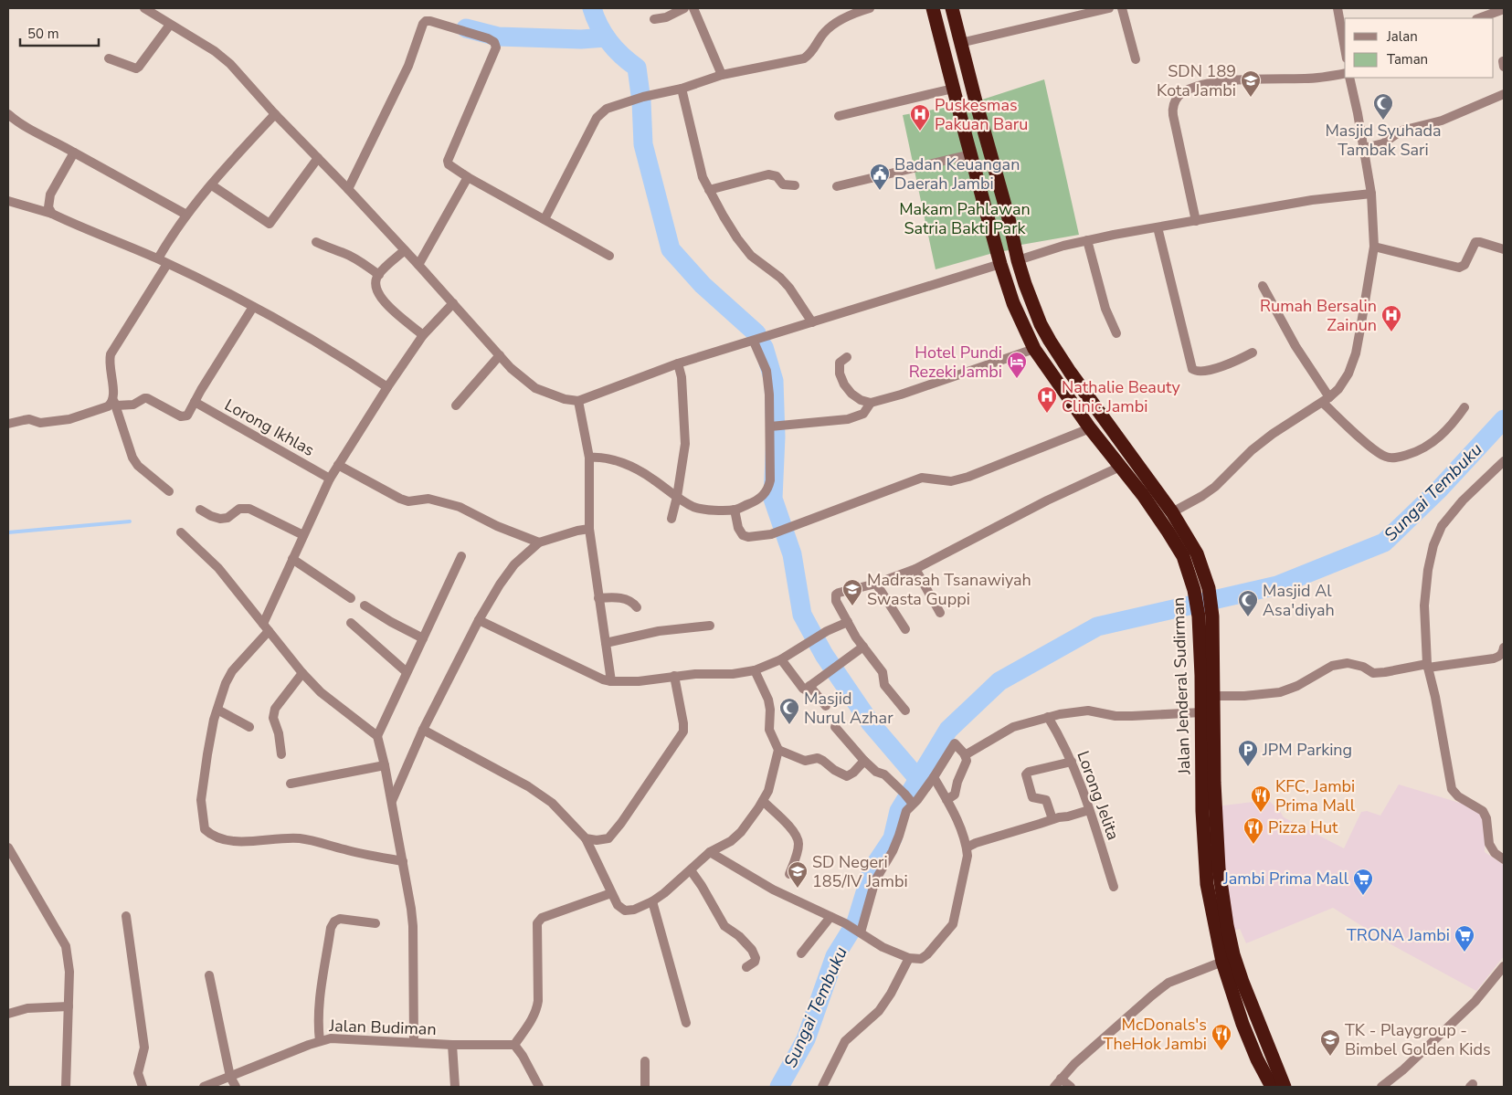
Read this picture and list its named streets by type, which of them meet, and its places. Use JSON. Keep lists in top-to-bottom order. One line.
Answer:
{"streets":{"highway":["Jalan Jenderal Sudirman"],"street":["Lorong Ikhlas","Lorong Jelita","Jalan Budiman"]},"water":["Sungai Tembuku"],"parks":["Makam Pahlawan Satria Bakti Park"],"places":{"school or university":["SDN 189 Kota Jambi","Madrasah Tsanawiyah Swasta Guppi","SD Negeri 185/IV Jambi","TK - Playgroup - Bimbel Golden Kids"],"mosque":["Masjid Syuhada Tambak Sari","Masjid Al Asa'diyah","Masjid Nurul Azhar"],"hospital":["Puskesmas Pakuan Baru","Rumah Bersalin Zainun","Nathalie Beauty Clinic Jambi"],"public building":["Badan Keuangan Daerah Jambi"],"hotel":["Hotel Pundi Rezeki Jambi"],"parking":["JPM Parking"],"restaurant":["KFC, Jambi Prima Mall","Pizza Hut","McDonals's TheHok Jambi"],"supermarket":["Jambi Prima Mall","TRONA Jambi"]},"legend":["Jalan","Taman"],"scale_bar":"50 m"}
